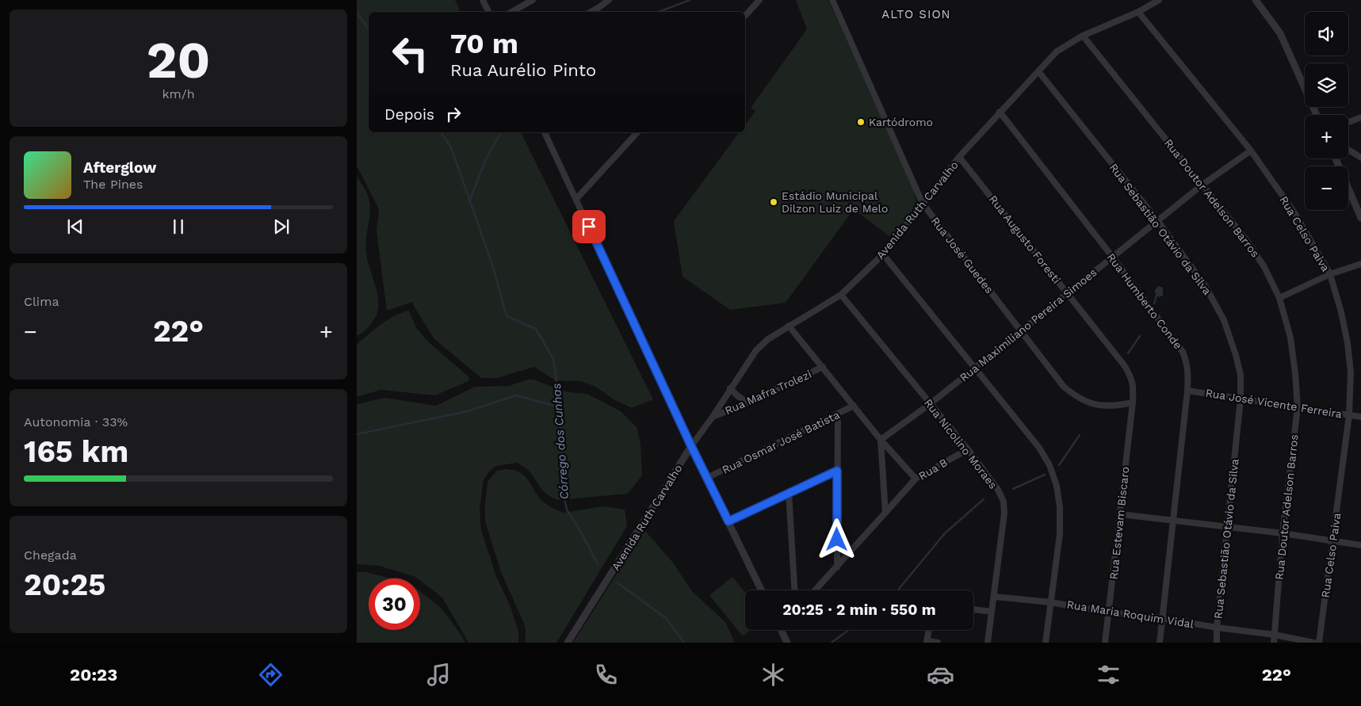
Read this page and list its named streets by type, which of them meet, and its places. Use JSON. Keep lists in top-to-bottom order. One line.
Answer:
{"streets":{"street":["Rua Doutor Adelson Barros","Avenida Ruth Carvalho","Rua Sebastião Otávio da Silva","Rua Celso Paiva","Rua Augusto Foresti","Rua José Guedes","Rua Humberto Conde","Rua Maximiliano Pereira Simoes","Rua Mafra Trolezi","Rua José Vicente Ferreira","Rua Osmar José Batista","Rua Nicolino Moraes","Rua B","Rua Estevam Biscaro","Rua Maria Roquim Vidal"]},"crossings":[["Rua Doutor Adelson Barros","Avenida Ruth Carvalho"],["Rua Doutor Adelson Barros","Rua Maximiliano Pereira Simoes"],["Rua Doutor Adelson Barros","Rua José Vicente Ferreira"],["Rua Doutor Adelson Barros","Rua Maria Roquim Vidal"],["Avenida Ruth Carvalho","Rua Sebastião Otávio da Silva"],["Avenida Ruth Carvalho","Rua Celso Paiva"],["Avenida Ruth Carvalho","Rua Augusto Foresti"],["Avenida Ruth Carvalho","Rua José Guedes"],["Avenida Ruth Carvalho","Rua Humberto Conde"],["Avenida Ruth Carvalho","Rua Mafra Trolezi"],["Avenida Ruth Carvalho","Rua Nicolino Moraes"],["Rua Sebastião Otávio da Silva","Rua Maximiliano Pereira Simoes"],["Rua Sebastião Otávio da Silva","Rua José Vicente Ferreira"],["Rua Sebastião Otávio da Silva","Rua Maria Roquim Vidal"],["Rua Celso Paiva","Rua Maximiliano Pereira Simoes"],["Rua Celso Paiva","Rua José Vicente Ferreira"],["Rua Augusto Foresti","Rua José Guedes"],["Rua Augusto Foresti","Rua Maximiliano Pereira Simoes"],["Rua Augusto Foresti","Rua Estevam Biscaro"],["Rua José Guedes","Rua Maximiliano Pereira Simoes"],["Rua José Guedes","Rua Estevam Biscaro"],["Rua Humberto Conde","Rua Maximiliano Pereira Simoes"],["Rua Humberto Conde","Rua José Vicente Ferreira"],["Rua Humberto Conde","Rua Maria Roquim Vidal"],["Rua Maximiliano Pereira Simoes","Rua Nicolino Moraes"],["Rua Nicolino Moraes","Rua B"],["Rua Nicolino Moraes","Rua Maria Roquim Vidal"],["Rua Estevam Biscaro","Rua Maria Roquim Vidal"]],"districts":["ALTO SION"],"water":["Córrego dos Cunhas"],"places":["Kartódromo","Estádio Municipal Dilzon Luiz de Melo"],"page":{"tile":[["20","km/h"],"Clima",["Autonomia · 33%","165 km"],["Chegada","20:25"]],"map_buttons":["+","−"],"turn":["70 m","Rua Aurélio Pinto"],"then":"Depois","song":["Afterglow","The Pines"],"heat":["−","22°","+"],"limit":"30","trip":"20:25 · 2 min · 550 m","tabs":["20:23","22°"]}}
